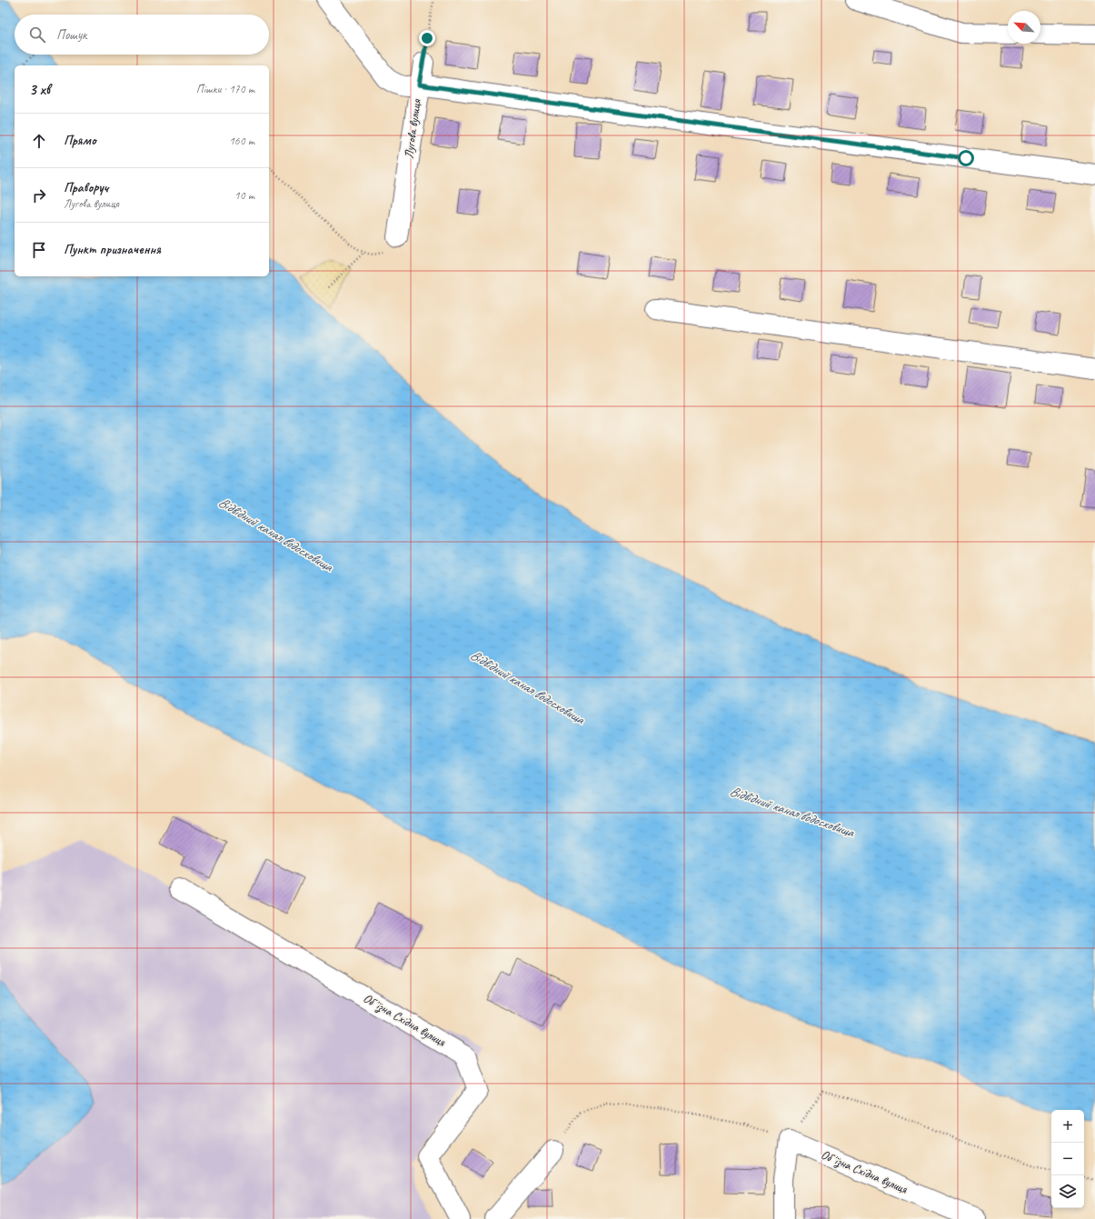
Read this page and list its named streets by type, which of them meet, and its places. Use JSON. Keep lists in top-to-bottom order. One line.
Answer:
{"streets":{"street":["Лугова вулиця","Обʼїзна Східна вулиця"]},"water":["Відвідний канал водосховища"],"north":"top left","page":{"search":"Пошук","heading":["3 хв","Пішки · 170 m"],"list":[["Прямо","160 m"],["Праворуч","Лугова вулиця","10 m"],"Пункт призначення"],"map_buttons":["+","−"]}}
